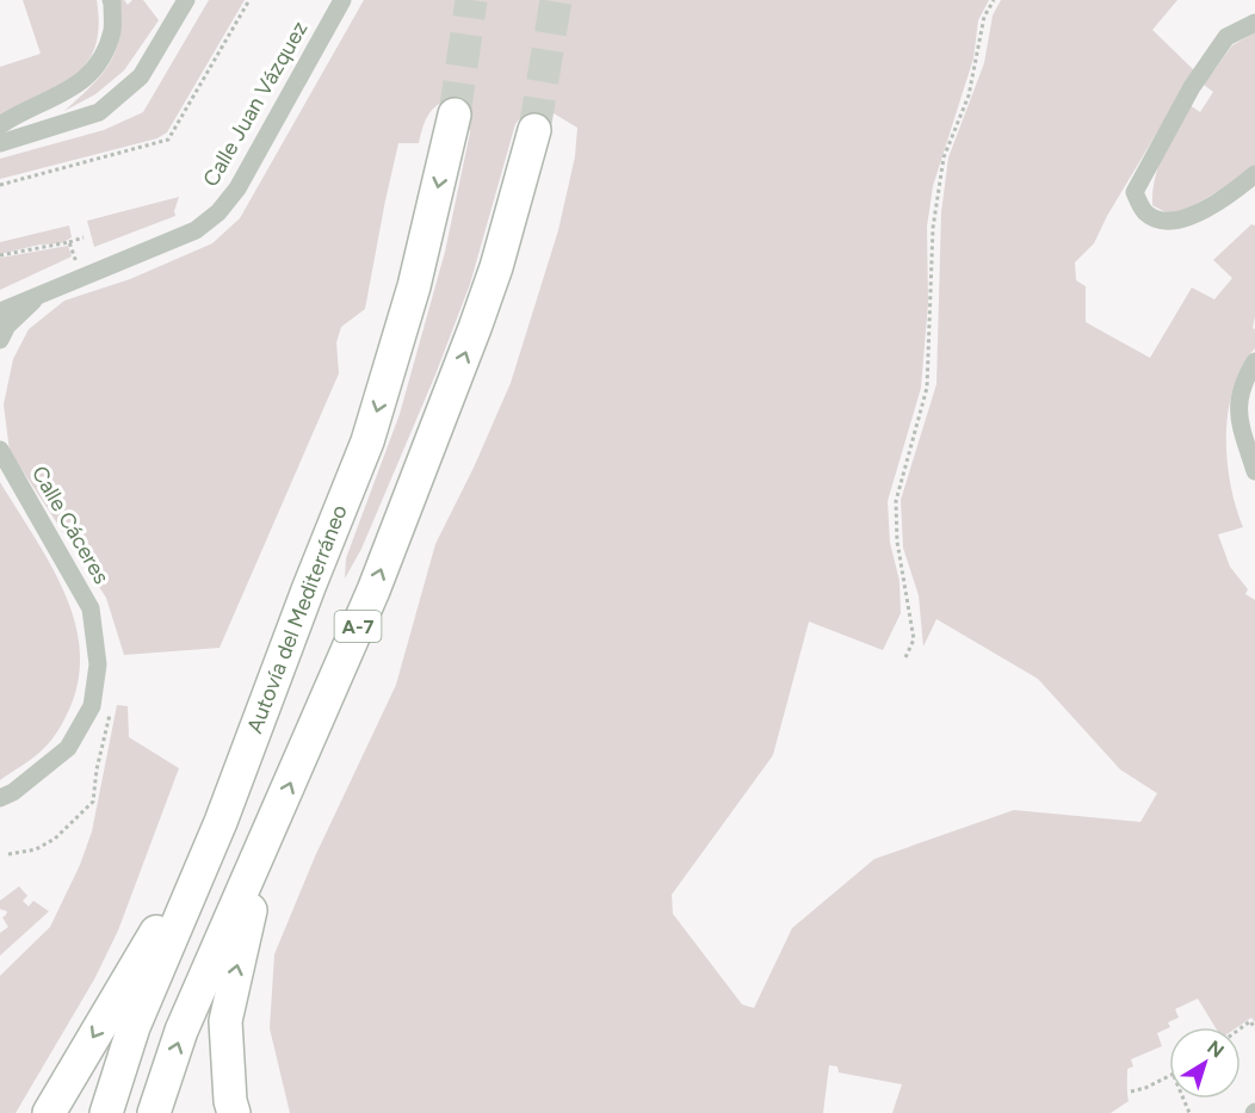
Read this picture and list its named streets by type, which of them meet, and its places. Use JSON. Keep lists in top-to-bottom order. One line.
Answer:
{"streets":{"highway":["Autovía del Mediterráneo","A-7"],"street":["Calle Juan Vázquez","Calle Cáceres"]},"north":"top right"}
